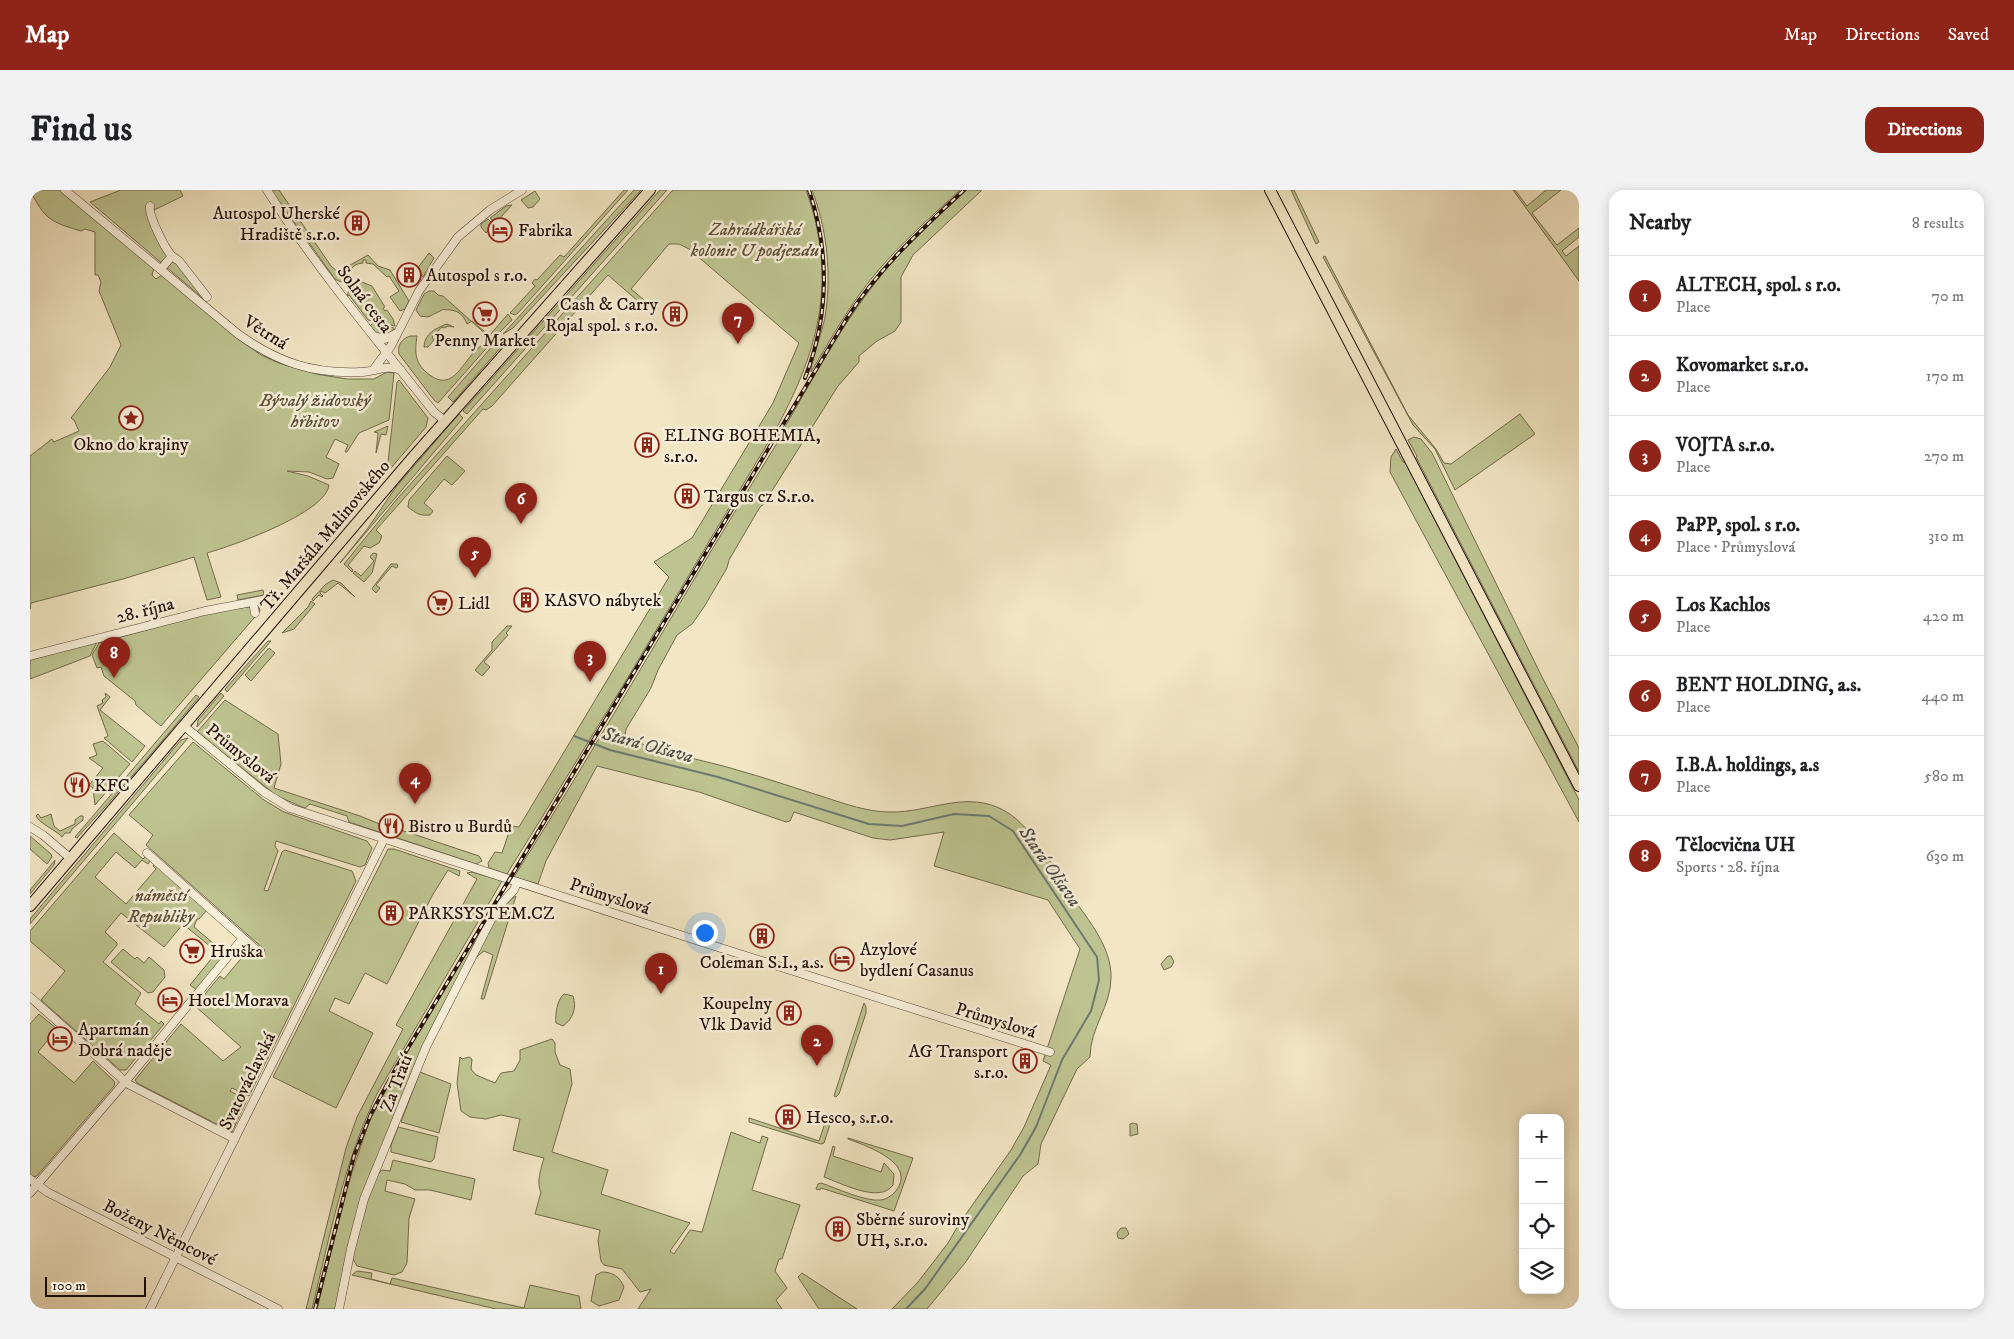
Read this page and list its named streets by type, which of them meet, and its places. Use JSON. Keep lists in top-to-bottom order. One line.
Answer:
{"streets":{"main road":["Tř. Maršála Malinovského"],"street":["Solná cesta","Větrná","28. října","Průmyslová","Svatováclavská","Za Tratí","Boženy Němcové"]},"crossings":[["Solná cesta","Větrná"],["Solná cesta","Tř. Maršála Malinovského"],["Tř. Maršála Malinovského","Průmyslová"],["Průmyslová","Svatováclavská"],["Průmyslová","Za Tratí"],["Svatováclavská","Boženy Němcové"]],"water":["Stará Olšava"],"parks":["Zahrádkářská kolonie U podjezdu","Bývalý židovský hřbitov","náměstí Republiky"],"places":{"building":["Autospol Uherské Hradiště s.r.o.","Autospol s r.o.","Cash & Carry Rojal spol. s r.o.","ELING BOHEMIA, s.r.o.","Targus cz S.r.o.","KASVO nábytek","PARKSYSTEM.CZ","Coleman S.I., a.s.","Koupelny Vlk David","AG Transport s.r.o.","Hesco, s.r.o.","Sběrné suroviny UH, s.r.o."],"hotel":["Fabrika","Azylové bydlení Casanus","Hotel Morava","Apartmán Dobrá naděje"],"supermarket":["Penny Market","Lidl","Hruška"],"place":["Okno do krajiny"],"restaurant":["KFC","Bistro u Burdů"]},"scale_bar":"100 m","page":{"header":"Map","nav":["Map","Directions","Saved"],"buttons":"Directions","title":"Find us","heading":["Nearby","8 results"],"list":[{"mark":"1","name":"ALTECH, spol. s r.o.","note":"Place","value":"70 m"},{"mark":"2","name":"Kovomarket s.r.o.","note":"Place","value":"170 m"},{"mark":"3","name":"VOJTA s.r.o.","note":"Place","value":"270 m"},{"mark":"4","name":"PaPP, spol. s r.o.","note":"Place · Průmyslová","value":"310 m"},{"mark":"5","name":"Los Kachlos","note":"Place","value":"420 m"},{"mark":"6","name":"BENT HOLDING, a.s.","note":"Place","value":"440 m"},{"mark":"7","name":"I.B.A. holdings, a.s","note":"Place","value":"580 m"},{"mark":"8","name":"Tělocvična UH","note":"Sports · 28. října","value":"630 m"}],"pins":["7","6","5","8","3","4","1","2"],"map_buttons":["+","−"],"scale":"100 m"}}
